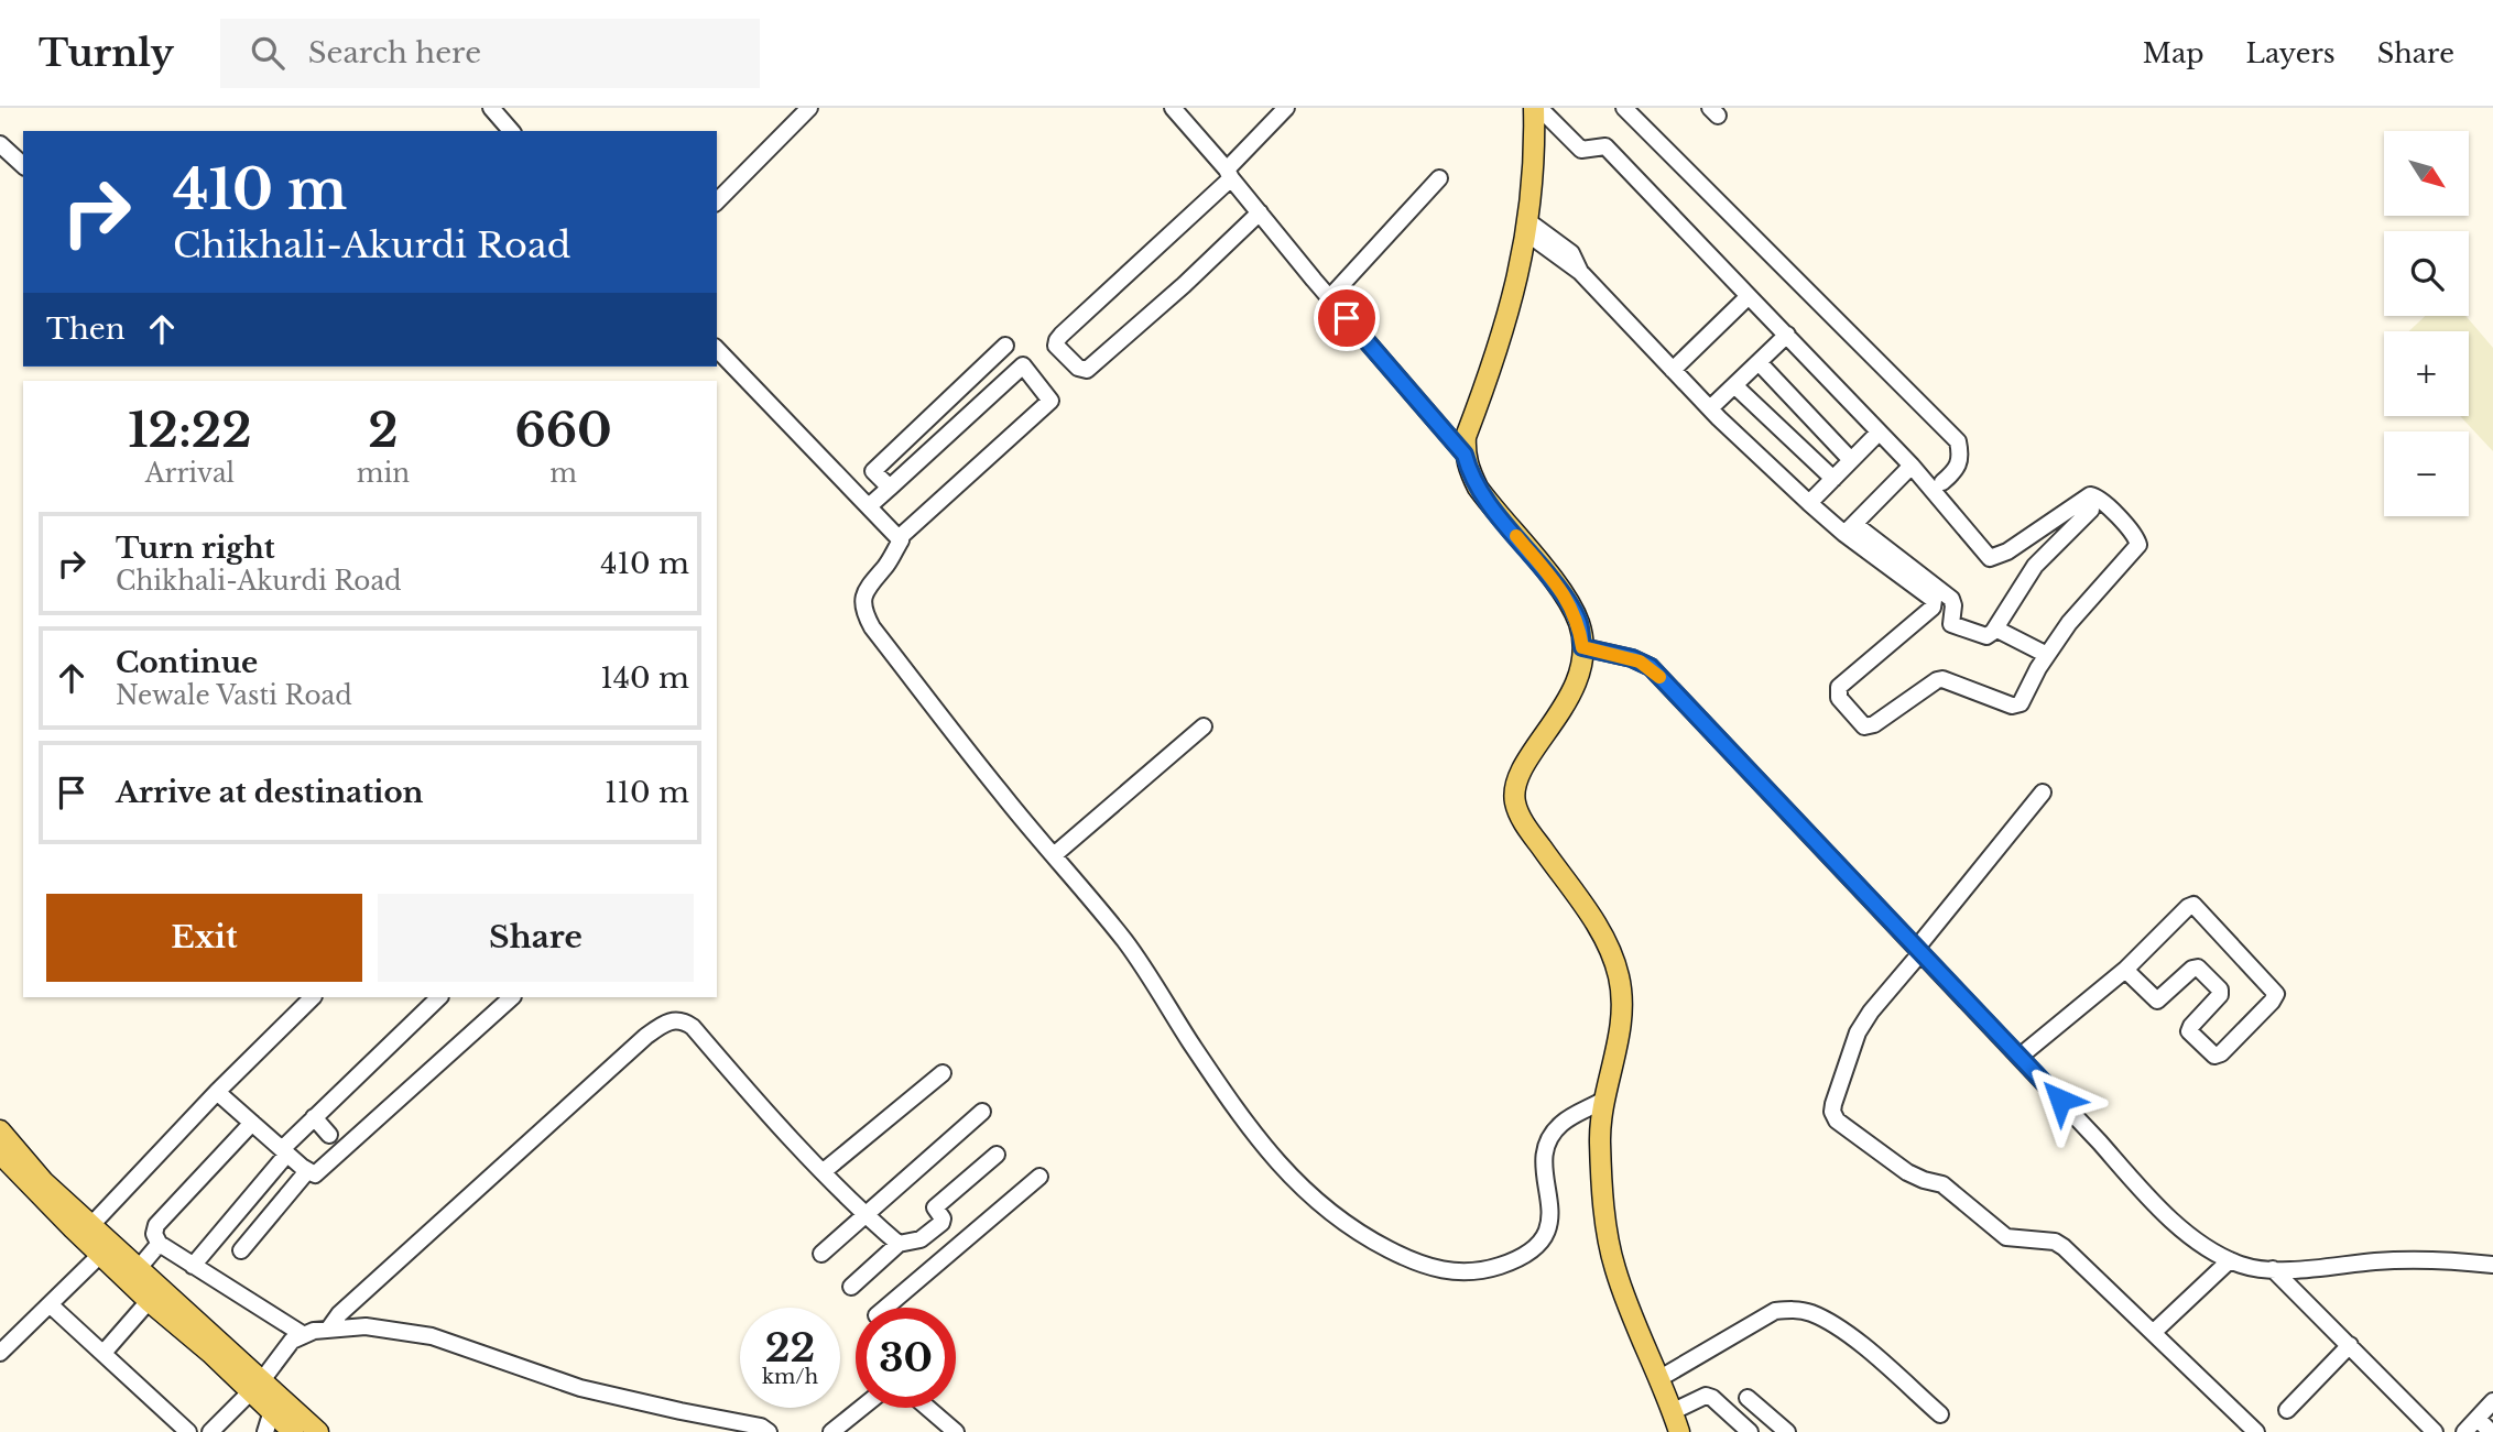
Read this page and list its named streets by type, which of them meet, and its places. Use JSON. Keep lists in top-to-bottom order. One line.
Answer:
{"north":"bottom right","page":{"header":"Turnly","search":"Search here","nav":["Map","Layers","Share"],"map_buttons":["+","−"],"turn":["410 m","Chikhali-Akurdi Road"],"then":"Then","eta":["12:22","Arrival","2","min","660","m"],"list":[{"name":"Turn right","note":"Chikhali-Akurdi Road","value":"410 m"},{"name":"Continue","note":"Newale Vasti Road","value":"140 m"},{"name":"Arrive at destination","value":"110 m"}],"buttons":["Exit","Share"],"speed":"22 km/h","limit":"30"}}
